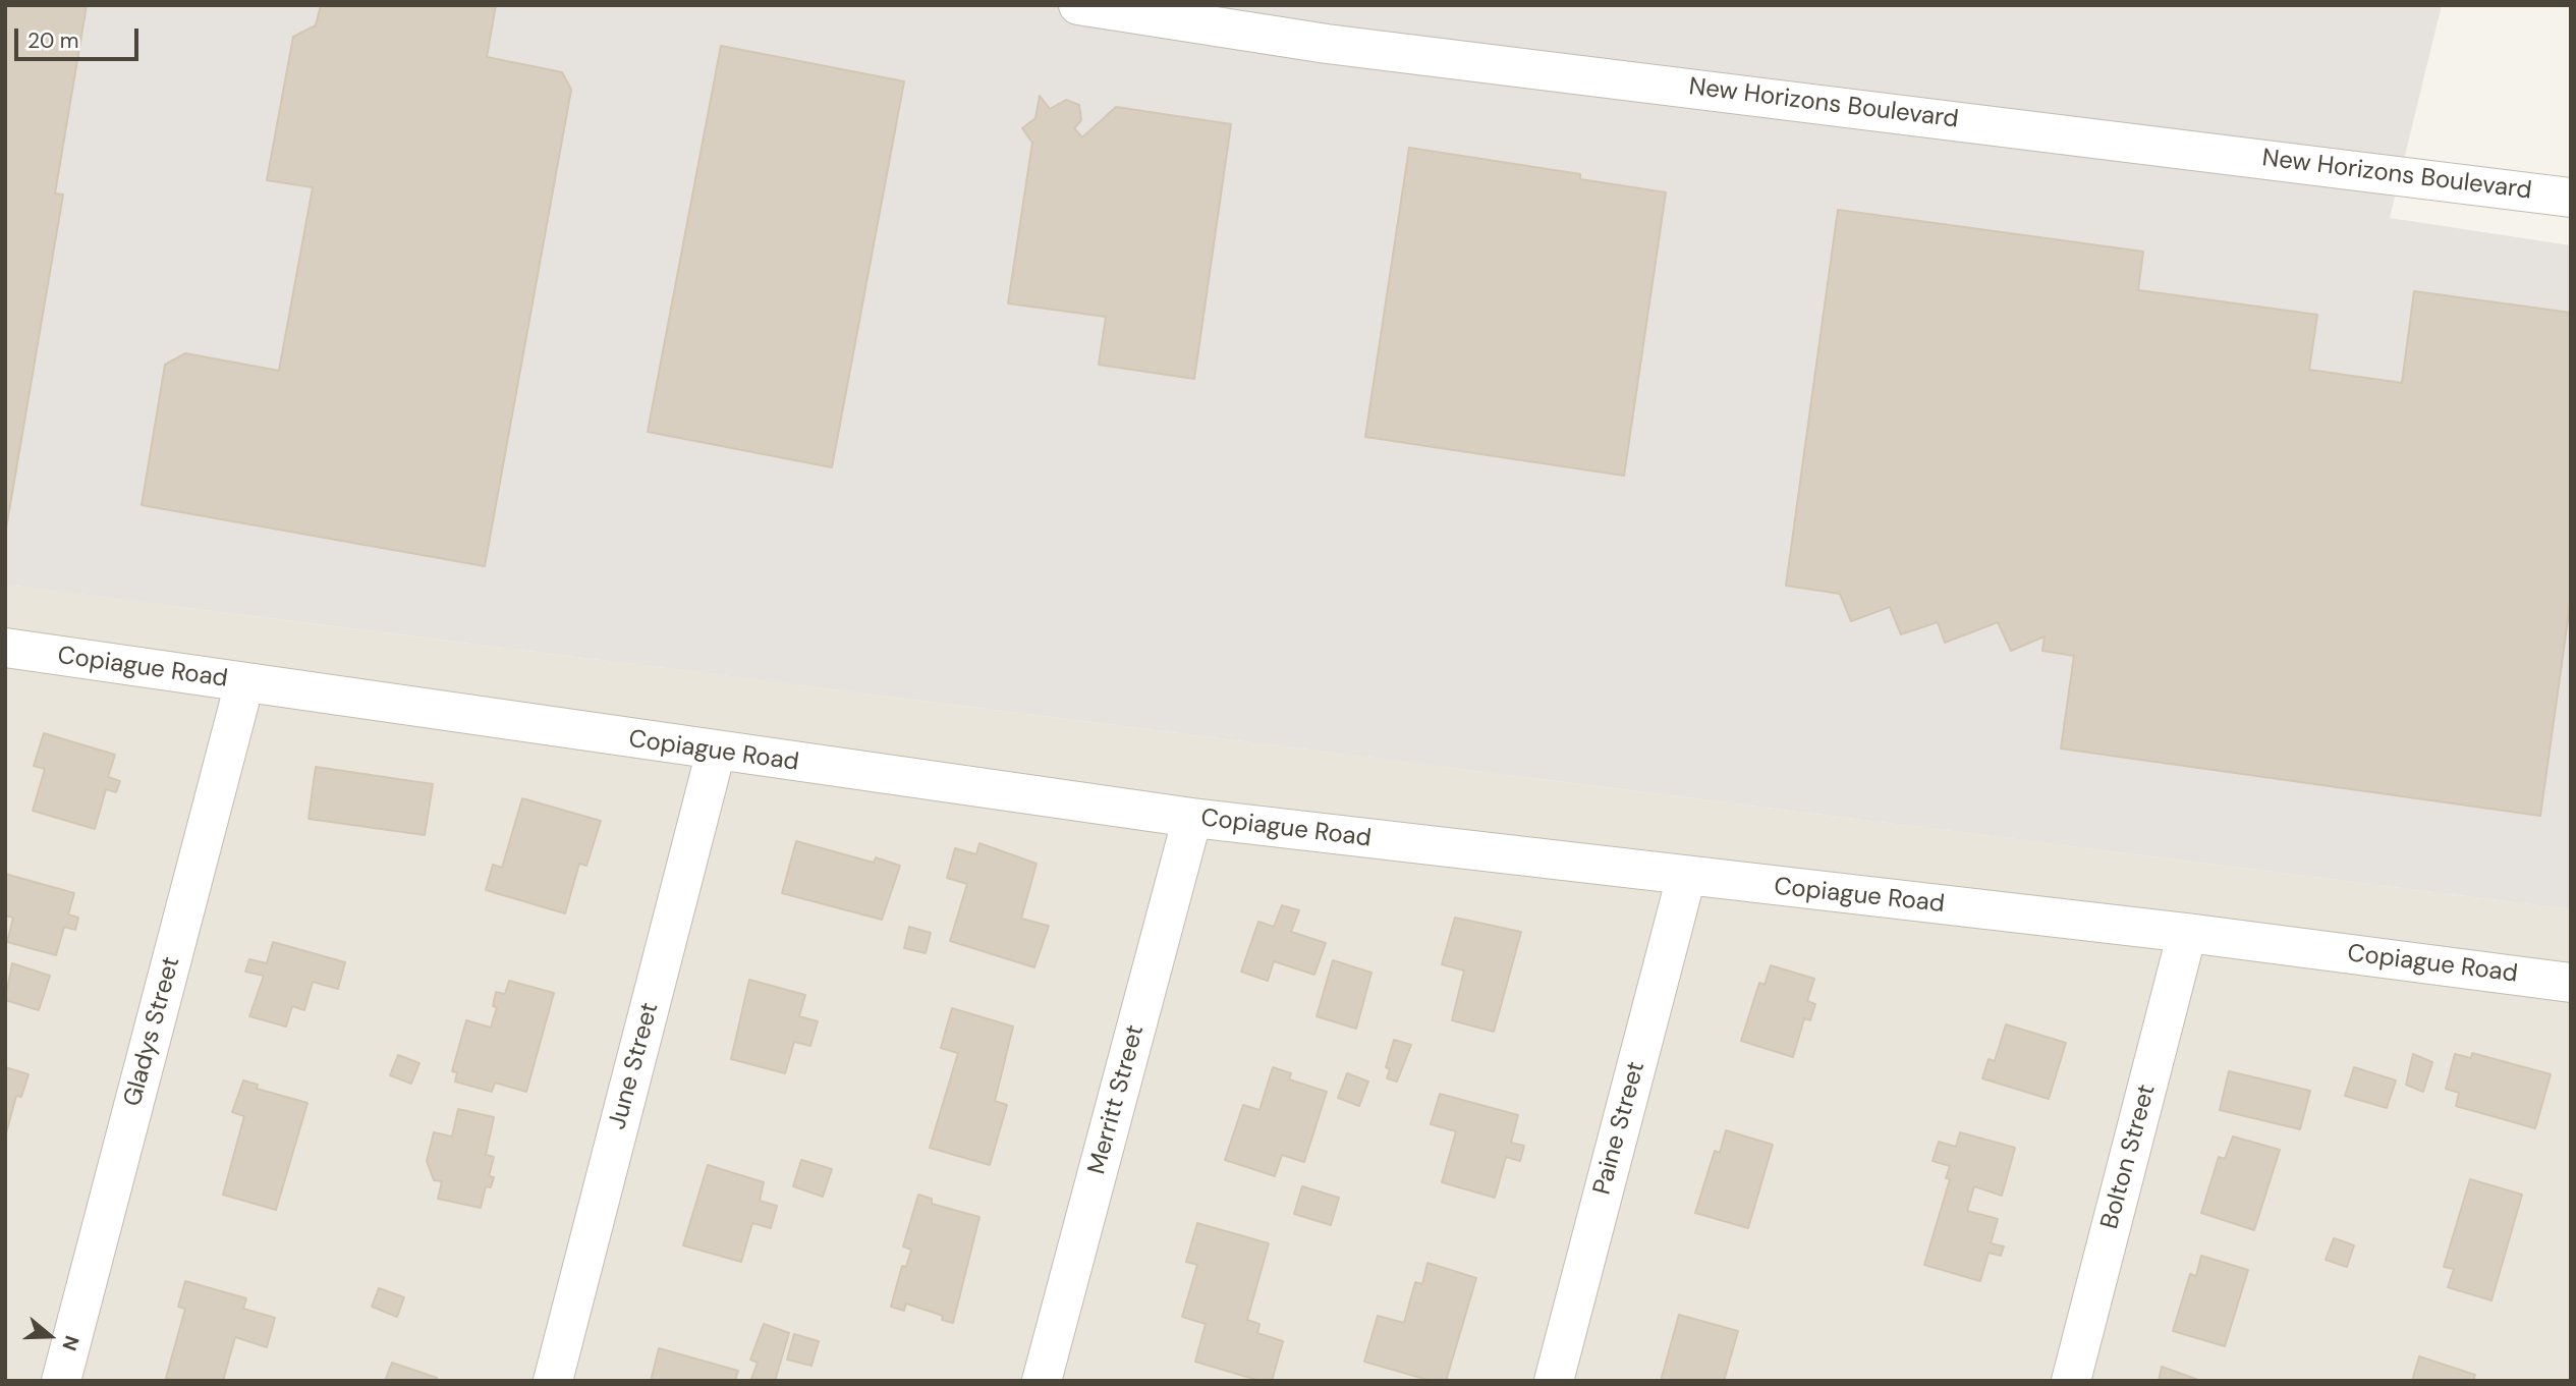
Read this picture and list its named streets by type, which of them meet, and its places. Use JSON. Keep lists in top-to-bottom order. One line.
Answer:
{"streets":{"street":["New Horizons Boulevard","Copiague Road","Gladys Street","June Street","Merritt Street","Paine Street","Bolton Street"]},"crossings":[["Copiague Road","Gladys Street"],["Copiague Road","June Street"],["Copiague Road","Merritt Street"],["Copiague Road","Paine Street"],["Copiague Road","Bolton Street"]],"scale_bar":"20 m","north":"right"}
